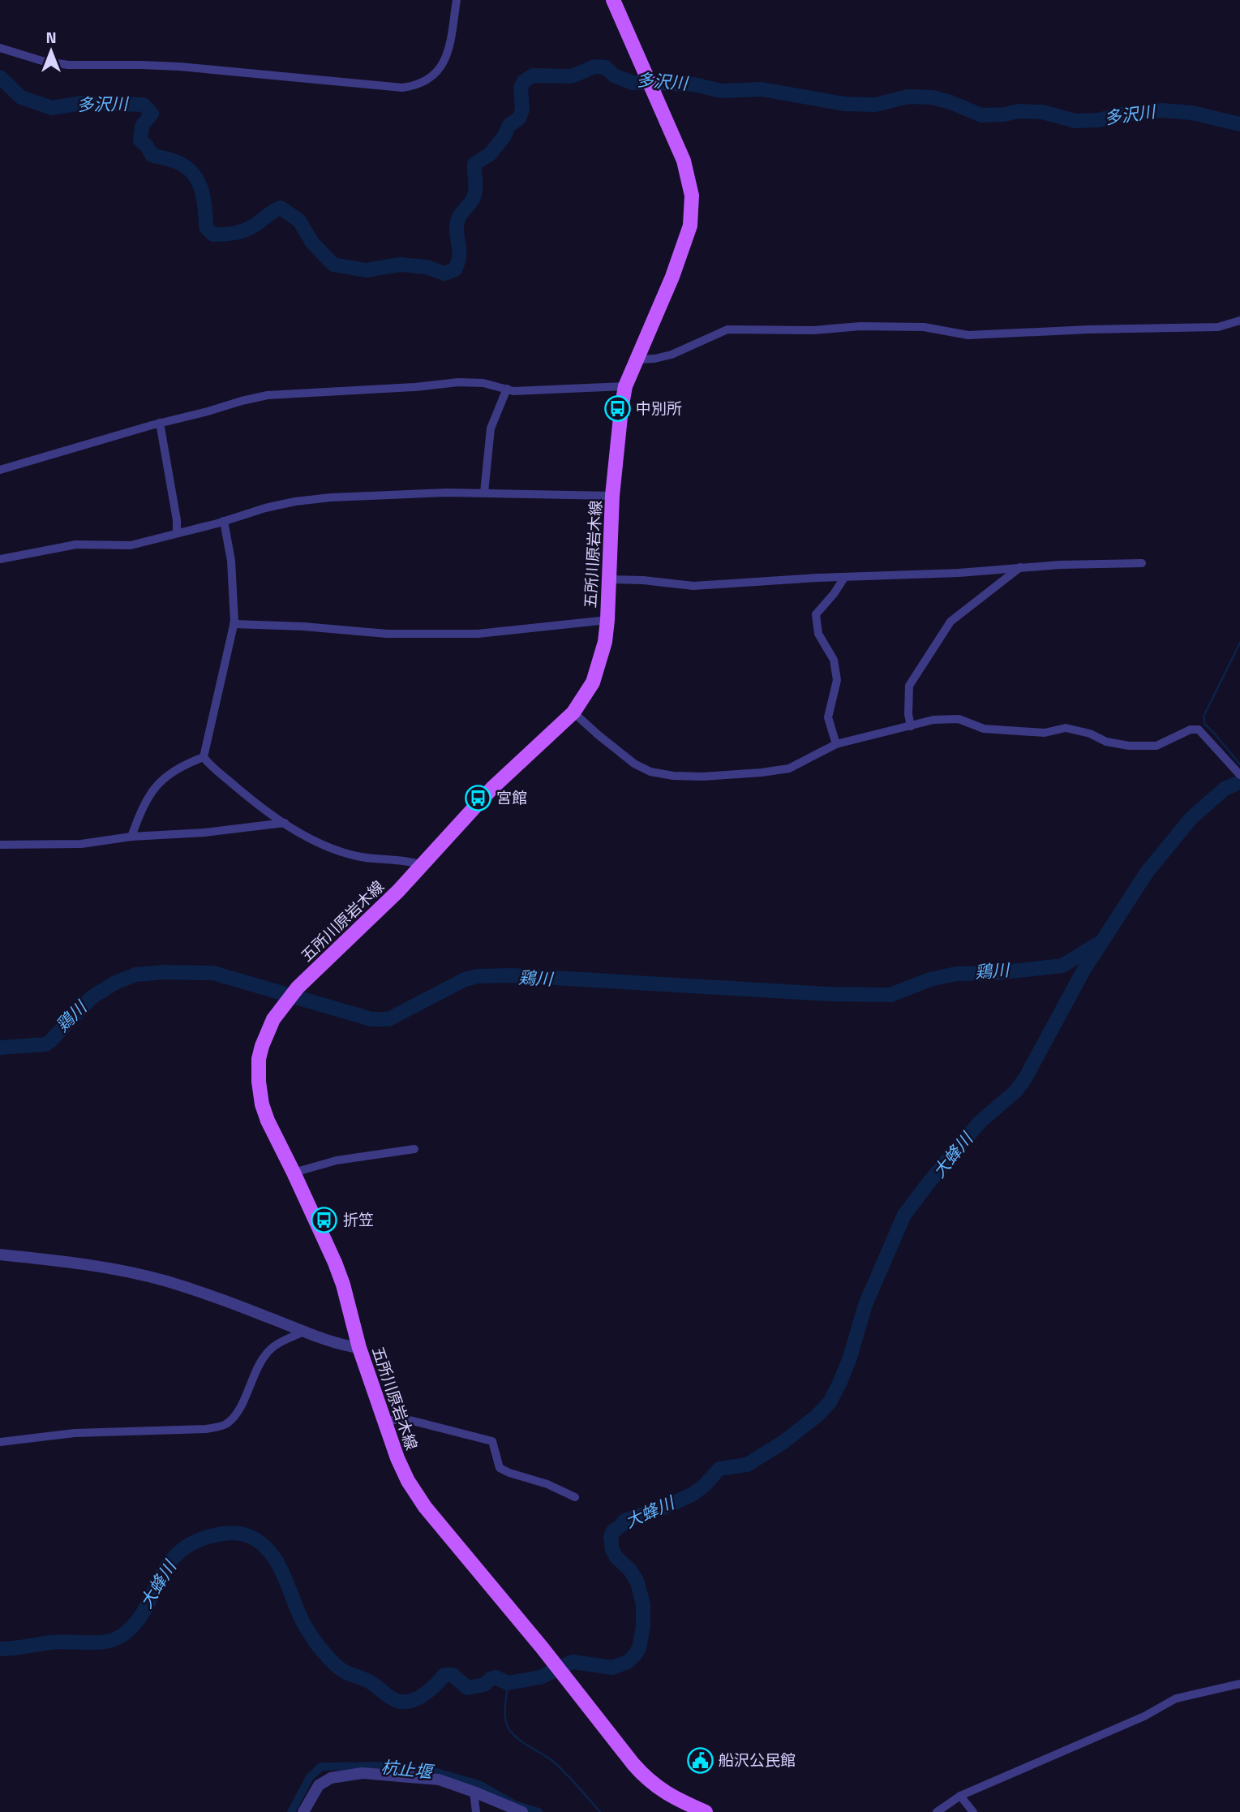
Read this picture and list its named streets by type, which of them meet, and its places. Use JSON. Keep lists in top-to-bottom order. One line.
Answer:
{"streets":{"main road":["五所川原岩木線"]},"water":["多沢川","鶏川","大蜂川","杭止堰"],"places":{"bus stop":["中別所","宮館","折笠"],"public building":["船沢公民館"]},"north":"top"}
